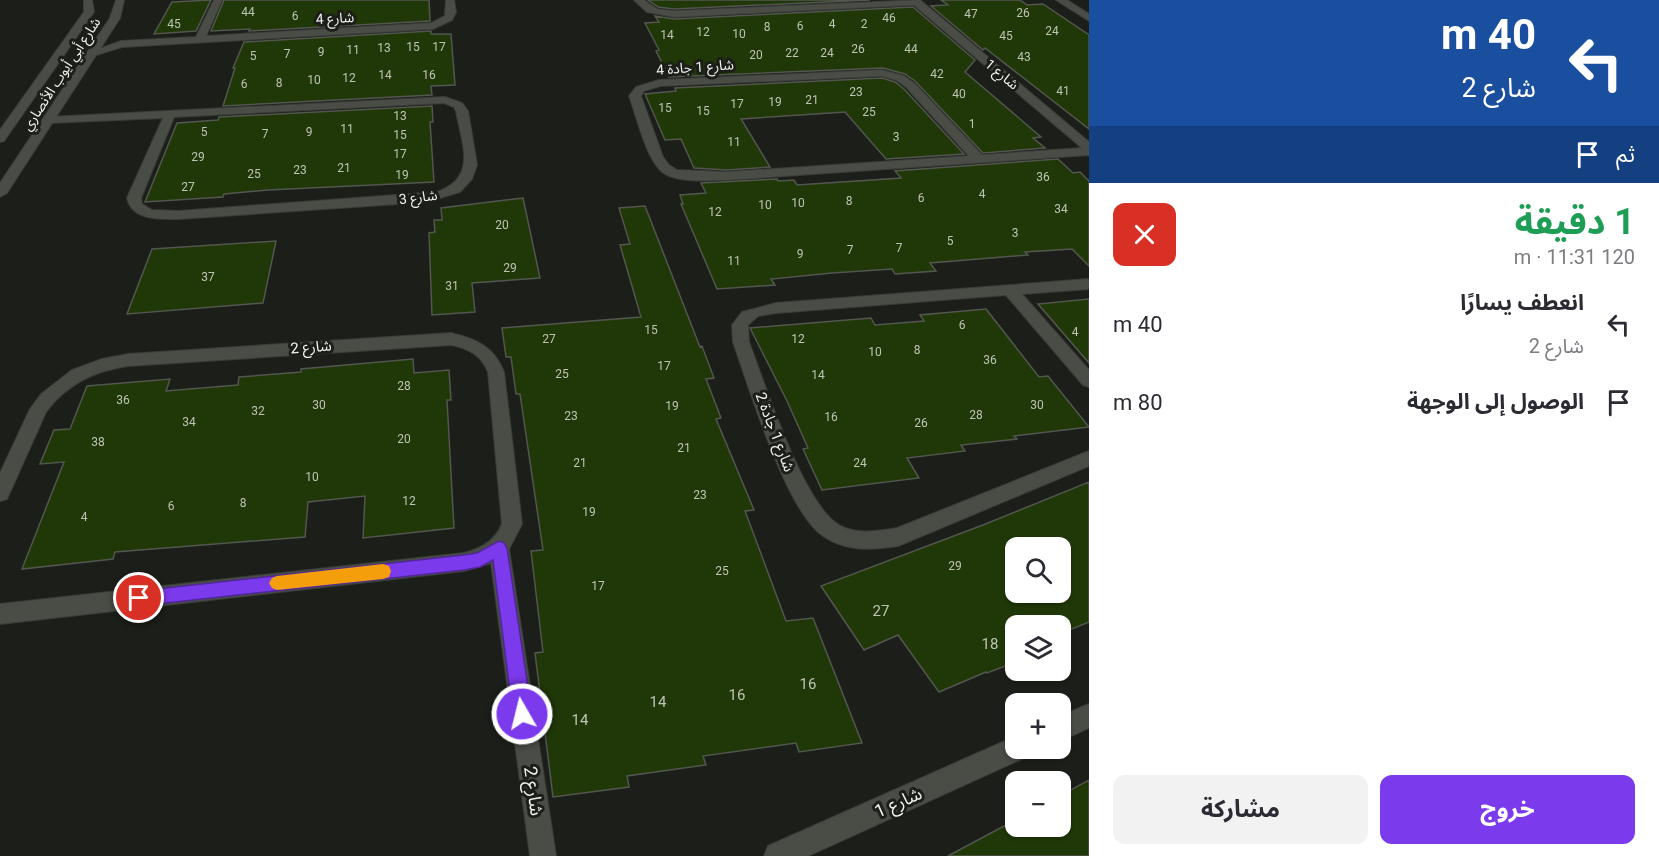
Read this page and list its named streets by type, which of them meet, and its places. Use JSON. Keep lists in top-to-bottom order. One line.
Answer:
{"streets":{"street":["شارع 4","شارع 1 جادة 4","شارع أبي أيوب الأنصاري","شارع 1","شارع 3","شارع 2","شارع 1 جادة 2"]},"crossings":[["شارع 4","شارع أبي أيوب الأنصاري"],["شارع 1 جادة 4","شارع 1"],["شارع أبي أيوب الأنصاري","شارع 3"]],"house_numbers":["44","26","47","6","46","45","4","2","6","8","24","12","10","14","45","15","17","13","26","44","11","9","22","24","7","20","5","43","42","14","16","12","10","8","6","41","23","40","21","19","17","15","15","25","13","1","11","5","9","7","15","3","11","17","29","21","23","25","19","36","27","4","6","8","10","10","34","12","20","3","5","7","7","9","11","29","37","31","6","15","4","27","12","8","10","36","17","25","14","28","36","30","30","19","32","28","23","16","34","26","20","38","21","21","24","10","23","12","8","6","19","4","29","25","17","27","18","16","16","14","14"],"page":{"turn":["40 m","شارع 2"],"then":"ثم","heading":["1 دقيقة","120 m · 11:31"],"list":[{"name":"انعطف يسارًا","note":"شارع 2","value":"40 m"},{"name":"الوصول إلى الوجهة","value":"80 m"}],"map_buttons":["+","−"],"buttons":["خروج","مشاركة"]}}
